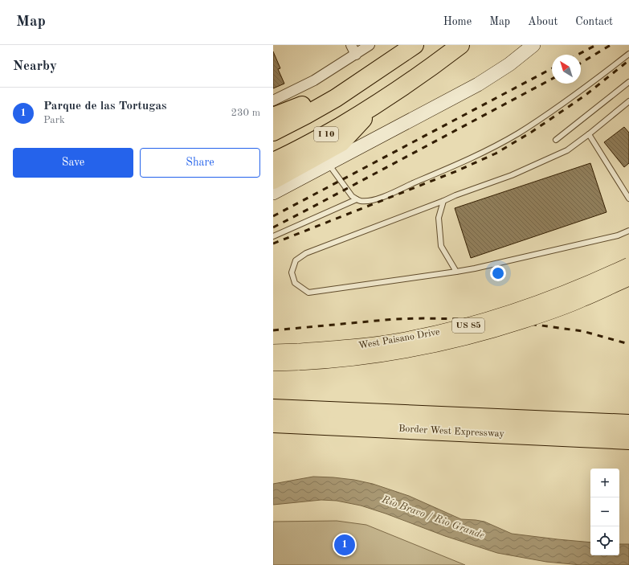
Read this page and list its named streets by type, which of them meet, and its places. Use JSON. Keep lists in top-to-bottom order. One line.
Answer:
{"streets":{"highway":["I 10","Border West Expressway"],"main road":["US 85","West Paisano Drive"]},"water":["Río Bravo / Rio Grande"],"north":"top left","page":{"header":"Map","nav":["Home","Map","About","Contact"],"heading":"Nearby","list":[{"mark":"1","name":"Parque de las Tortugas","note":"Park","value":"230 m"}],"buttons":["Save","Share"],"map_buttons":["+","−"],"pins":"1"}}
